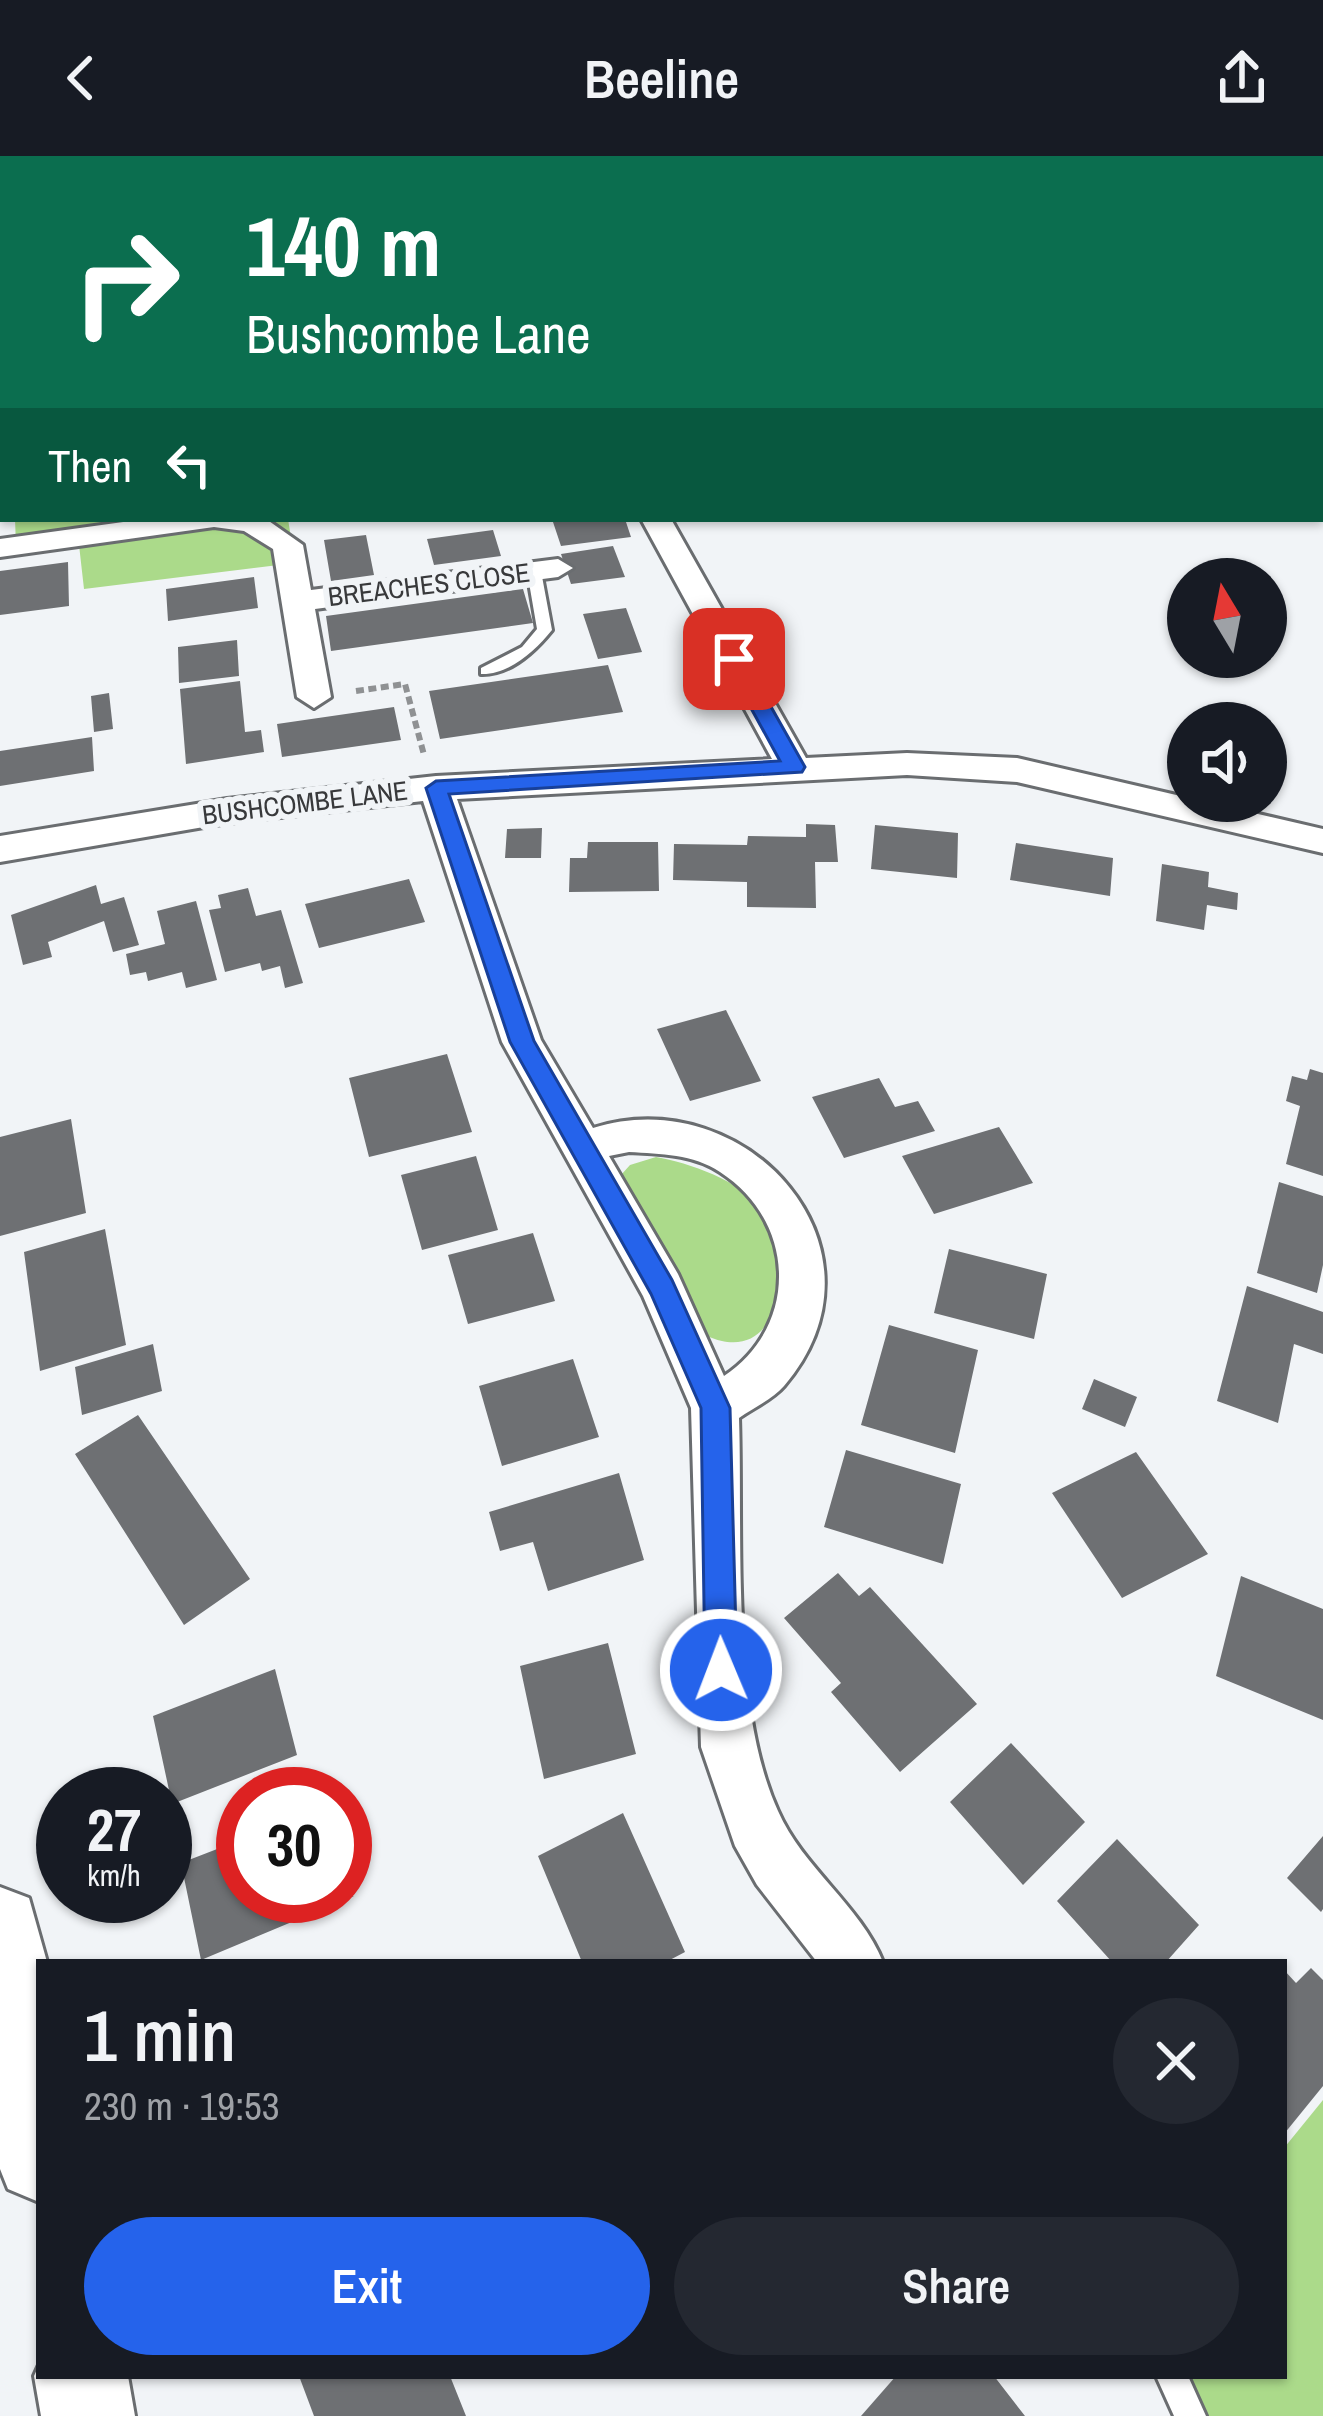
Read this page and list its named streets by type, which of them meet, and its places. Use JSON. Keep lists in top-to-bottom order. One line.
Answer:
{"streets":{"street":["BREACHES CLOSE","BUSHCOMBE LANE"]},"north":"top","page":{"header":"Beeline","turn":["140 m","Bushcombe Lane"],"then":"Then","speed":"27 km/h","limit":"30","heading":["1 min","230 m · 19:53"],"buttons":["Exit","Share"]}}
